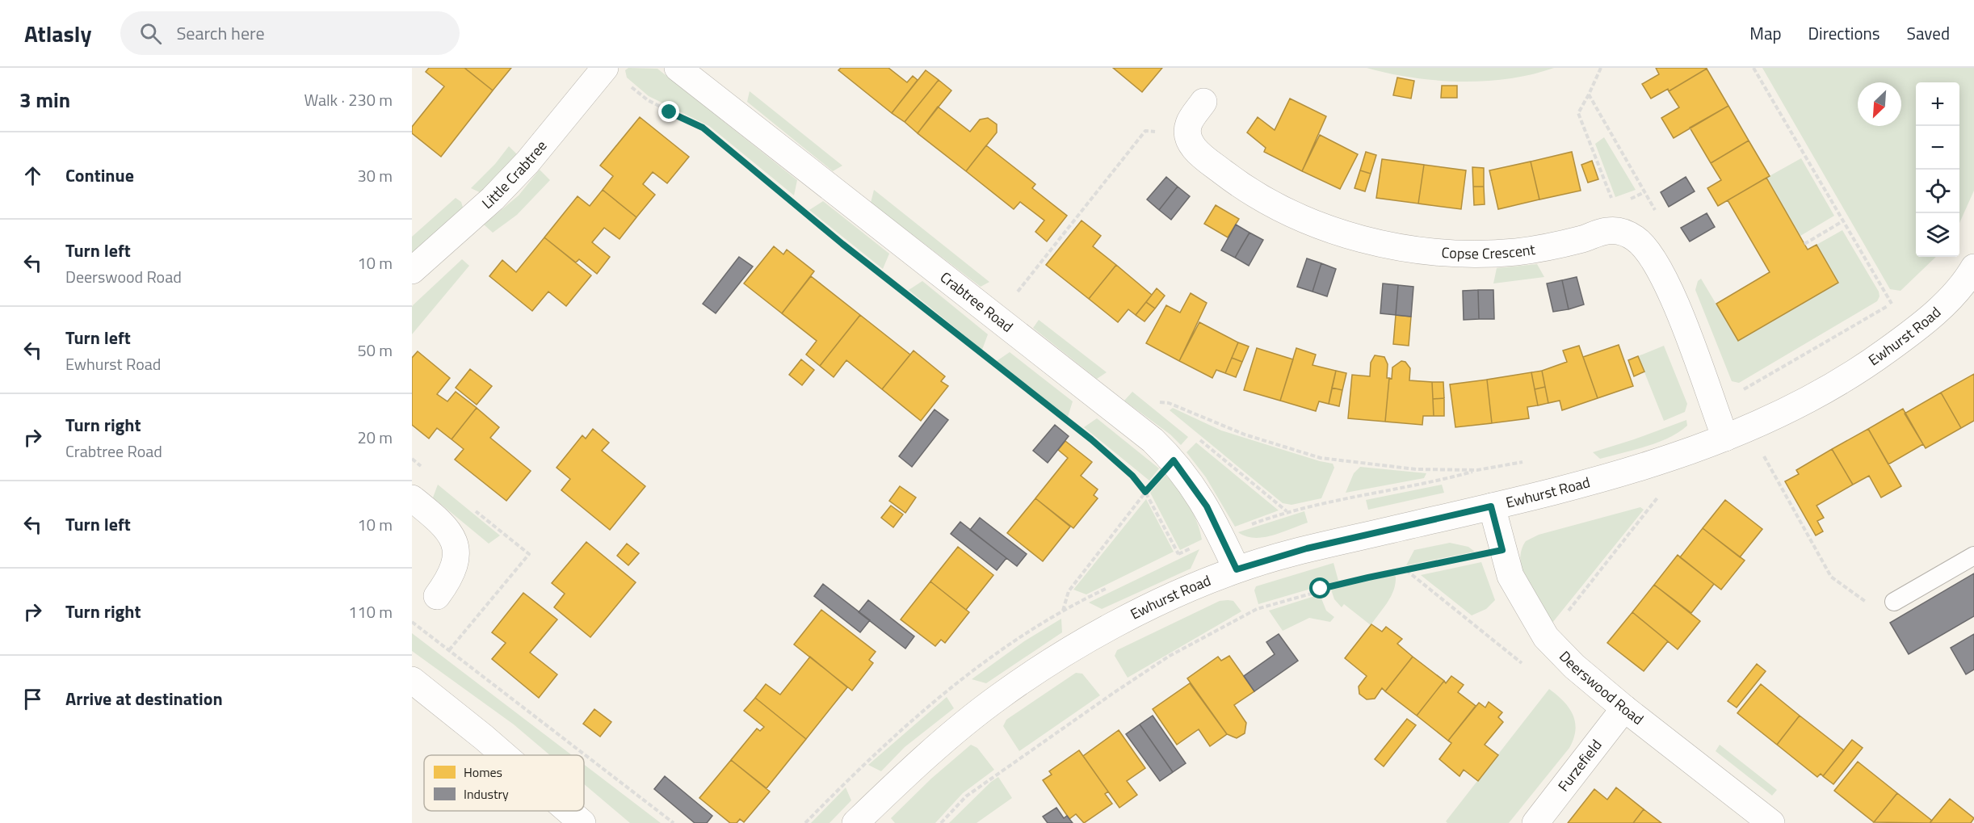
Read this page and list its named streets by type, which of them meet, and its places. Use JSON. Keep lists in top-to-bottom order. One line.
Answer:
{"streets":{"street":["Little Crabtree","Copse Crescent","Crabtree Road","Ewhurst Road","Deerswood Road","Furzefield"]},"crossings":[["Copse Crescent","Ewhurst Road"],["Crabtree Road","Ewhurst Road"],["Ewhurst Road","Deerswood Road"],["Deerswood Road","Furzefield"]],"legend":["Homes","Industry"],"north":"bottom left","page":{"header":"Atlasly","search":"Search here","nav":["Map","Directions","Saved"],"heading":["3 min","Walk · 230 m"],"map_buttons":["+","−"],"list":[["Continue","30 m"],["Turn left","Deerswood Road","10 m"],["Turn left","Ewhurst Road","50 m"],["Turn right","Crabtree Road","20 m"],["Turn left","10 m"],["Turn right","110 m"],"Arrive at destination"]}}
